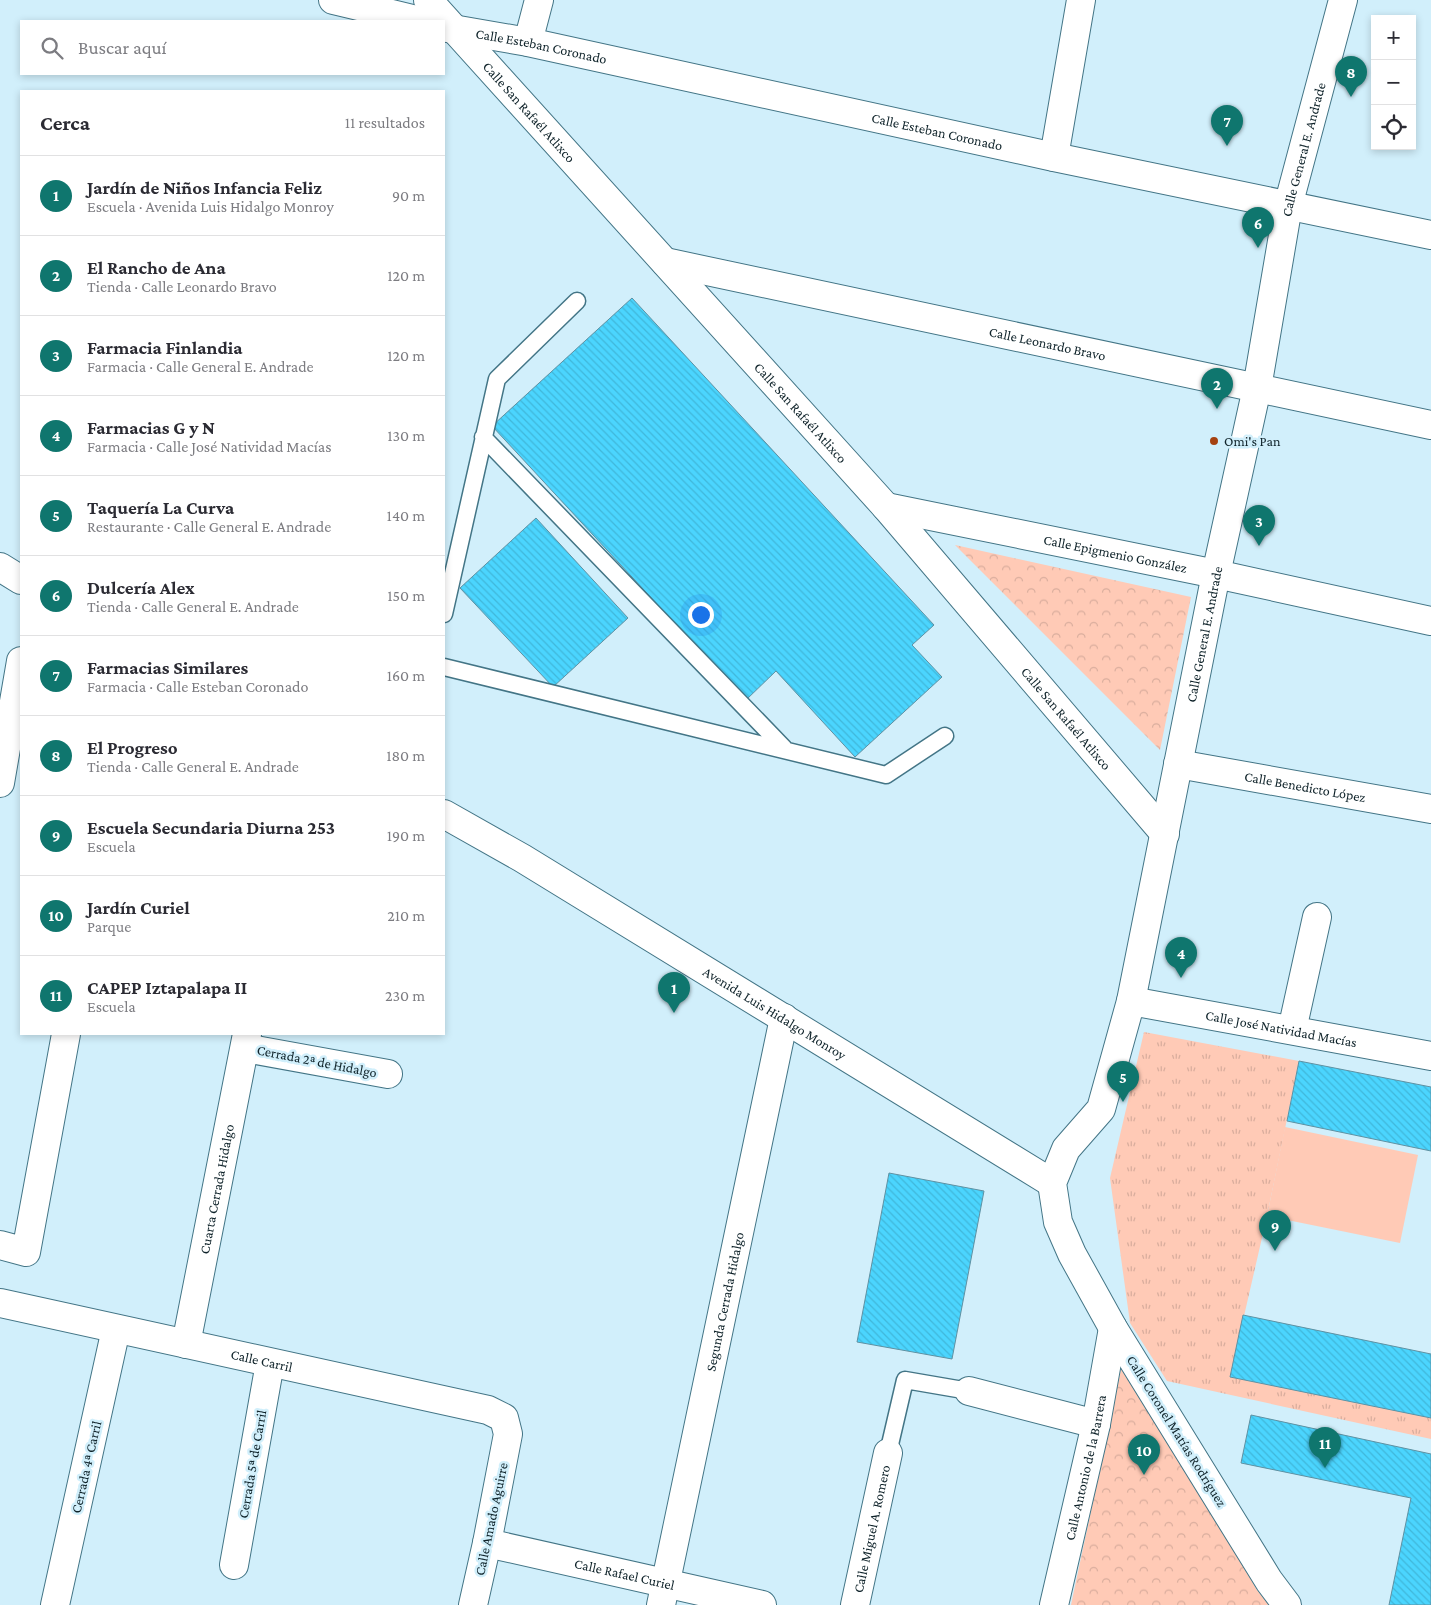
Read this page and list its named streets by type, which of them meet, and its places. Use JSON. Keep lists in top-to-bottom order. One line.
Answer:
{"streets":{"street":["Calle Esteban Coronado","Calle San Rafaél Atlixco","Calle General E. Andrade","Calle Leonardo Bravo","Calle Epigmenio González","Calle Benedicto López","Avenida Luis Hidalgo Monroy","Calle José Natividad Macías","Cerrada 2ª de Hidalgo","Cuarta Cerrada Hidalgo","Segunda Cerrada Hidalgo","Calle Carril","Calle Coronel Matías Rodríguez","Cerrada 5ª de Carril","Cerrada 4ª Carril","Calle Antonio de la Barrera","Calle Amado Aguirre","Calle Miguel A. Romero","Calle Rafael Curiel"]},"crossings":[["Calle Esteban Coronado","Calle San Rafaél Atlixco"],["Calle Esteban Coronado","Calle General E. Andrade"],["Calle San Rafaél Atlixco","Calle General E. Andrade"],["Calle San Rafaél Atlixco","Calle Leonardo Bravo"],["Calle San Rafaél Atlixco","Calle Epigmenio González"],["Calle General E. Andrade","Calle Leonardo Bravo"],["Calle General E. Andrade","Calle Epigmenio González"],["Calle General E. Andrade","Calle Benedicto López"],["Calle General E. Andrade","Avenida Luis Hidalgo Monroy"],["Calle General E. Andrade","Calle José Natividad Macías"],["Calle General E. Andrade","Calle Coronel Matías Rodríguez"],["Avenida Luis Hidalgo Monroy","Segunda Cerrada Hidalgo"],["Avenida Luis Hidalgo Monroy","Calle Coronel Matías Rodríguez"],["Cerrada 2ª de Hidalgo","Cuarta Cerrada Hidalgo"],["Cuarta Cerrada Hidalgo","Calle Carril"],["Segunda Cerrada Hidalgo","Calle Rafael Curiel"],["Calle Carril","Cerrada 5ª de Carril"],["Calle Carril","Cerrada 4ª Carril"],["Calle Carril","Calle Amado Aguirre"],["Calle Coronel Matías Rodríguez","Calle Antonio de la Barrera"],["Calle Amado Aguirre","Calle Rafael Curiel"]],"places":["Omi's Pan"],"page":{"map_buttons":["+","−"],"search":"Buscar aquí","pins":["8","7","6","2","3","4","1","5","9","11","10"],"heading":["Cerca","11 resultados"],"list":[{"mark":"1","name":"Jardín de Niños Infancia Feliz","note":"Escuela · Avenida Luis Hidalgo Monroy","value":"90 m"},{"mark":"2","name":"El Rancho de Ana","note":"Tienda · Calle Leonardo Bravo","value":"120 m"},{"mark":"3","name":"Farmacia Finlandia","note":"Farmacia · Calle General E. Andrade","value":"120 m"},{"mark":"4","name":"Farmacias G y N","note":"Farmacia · Calle José Natividad Macías","value":"130 m"},{"mark":"5","name":"Taquería La Curva","note":"Restaurante · Calle General E. Andrade","value":"140 m"},{"mark":"6","name":"Dulcería Alex","note":"Tienda · Calle General E. Andrade","value":"150 m"},{"mark":"7","name":"Farmacias Similares","note":"Farmacia · Calle Esteban Coronado","value":"160 m"},{"mark":"8","name":"El Progreso","note":"Tienda · Calle General E. Andrade","value":"180 m"},{"mark":"9","name":"Escuela Secundaria Diurna 253","note":"Escuela","value":"190 m"},{"mark":"10","name":"Jardín Curiel","note":"Parque","value":"210 m"},{"mark":"11","name":"CAPEP Iztapalapa II","note":"Escuela","value":"230 m"}]}}
